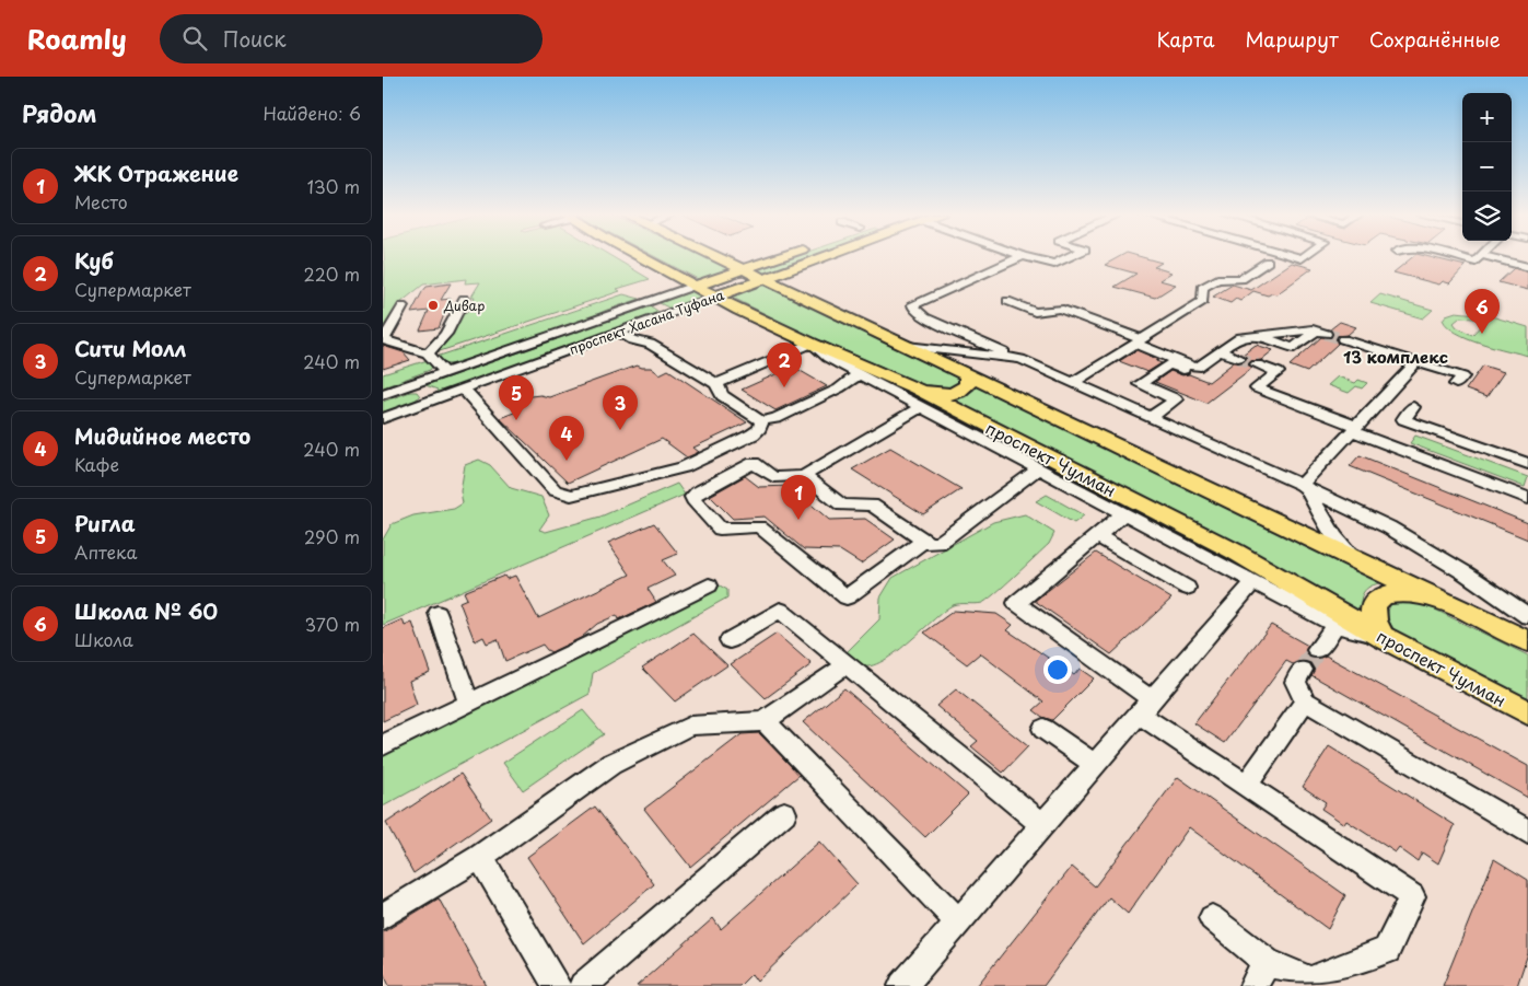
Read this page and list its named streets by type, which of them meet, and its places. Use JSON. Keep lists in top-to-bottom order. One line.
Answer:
{"streets":{"main road":["проспект Хасана Туфана","проспект Чулман"]},"crossings":[["проспект Хасана Туфана","проспект Чулман"]],"districts":["13 комплекс"],"places":["Дивар"],"page":{"header":"Roamly","search":"Поиск","nav":["Карта","Маршрут","Сохранённые"],"heading":["Рядом","Найдено: 6"],"map_buttons":["+","−"],"list":[{"mark":"1","name":"ЖК Отражение","note":"Место","value":"130 m"},{"mark":"2","name":"Куб","note":"Супермаркет","value":"220 m"},{"mark":"3","name":"Сити Молл","note":"Супермаркет","value":"240 m"},{"mark":"4","name":"Мидийное место","note":"Кафе","value":"240 m"},{"mark":"5","name":"Ригла","note":"Аптека","value":"290 m"},{"mark":"6","name":"Школа № 60","note":"Школа","value":"370 m"}],"pins":["6","2","5","3","4","1"]}}
